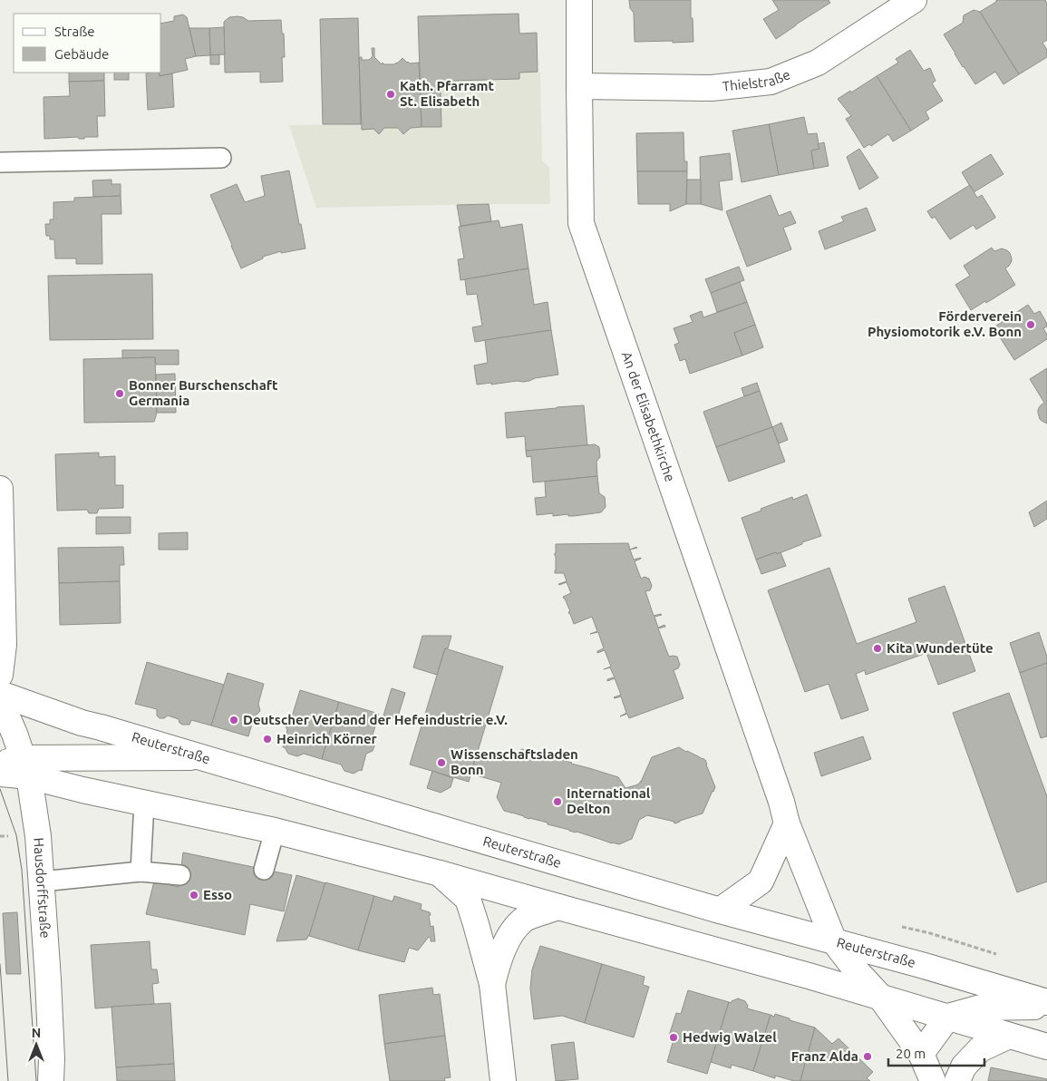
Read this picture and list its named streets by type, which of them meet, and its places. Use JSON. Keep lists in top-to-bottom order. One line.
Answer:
{"streets":{"main road":["Thielstraße","An der Elisabethkirche","Reuterstraße","Hausdorffstraße"]},"crossings":[["Thielstraße","An der Elisabethkirche"],["An der Elisabethkirche","Reuterstraße"]],"places":["Kath. Pfarramt St. Elisabeth","Förderverein Physiomotorik e.V. Bonn","Bonner Burschenschaft Germania","Kita Wundertüte","Deutscher Verband der Hefeindustrie e.V.","Heinrich Körner","Wissenschaftsladen Bonn","International Delton","Esso","Hedwig Walzel","Franz Alda"],"legend":["Straße","Gebäude"],"scale_bar":"20 m","north":"top"}
